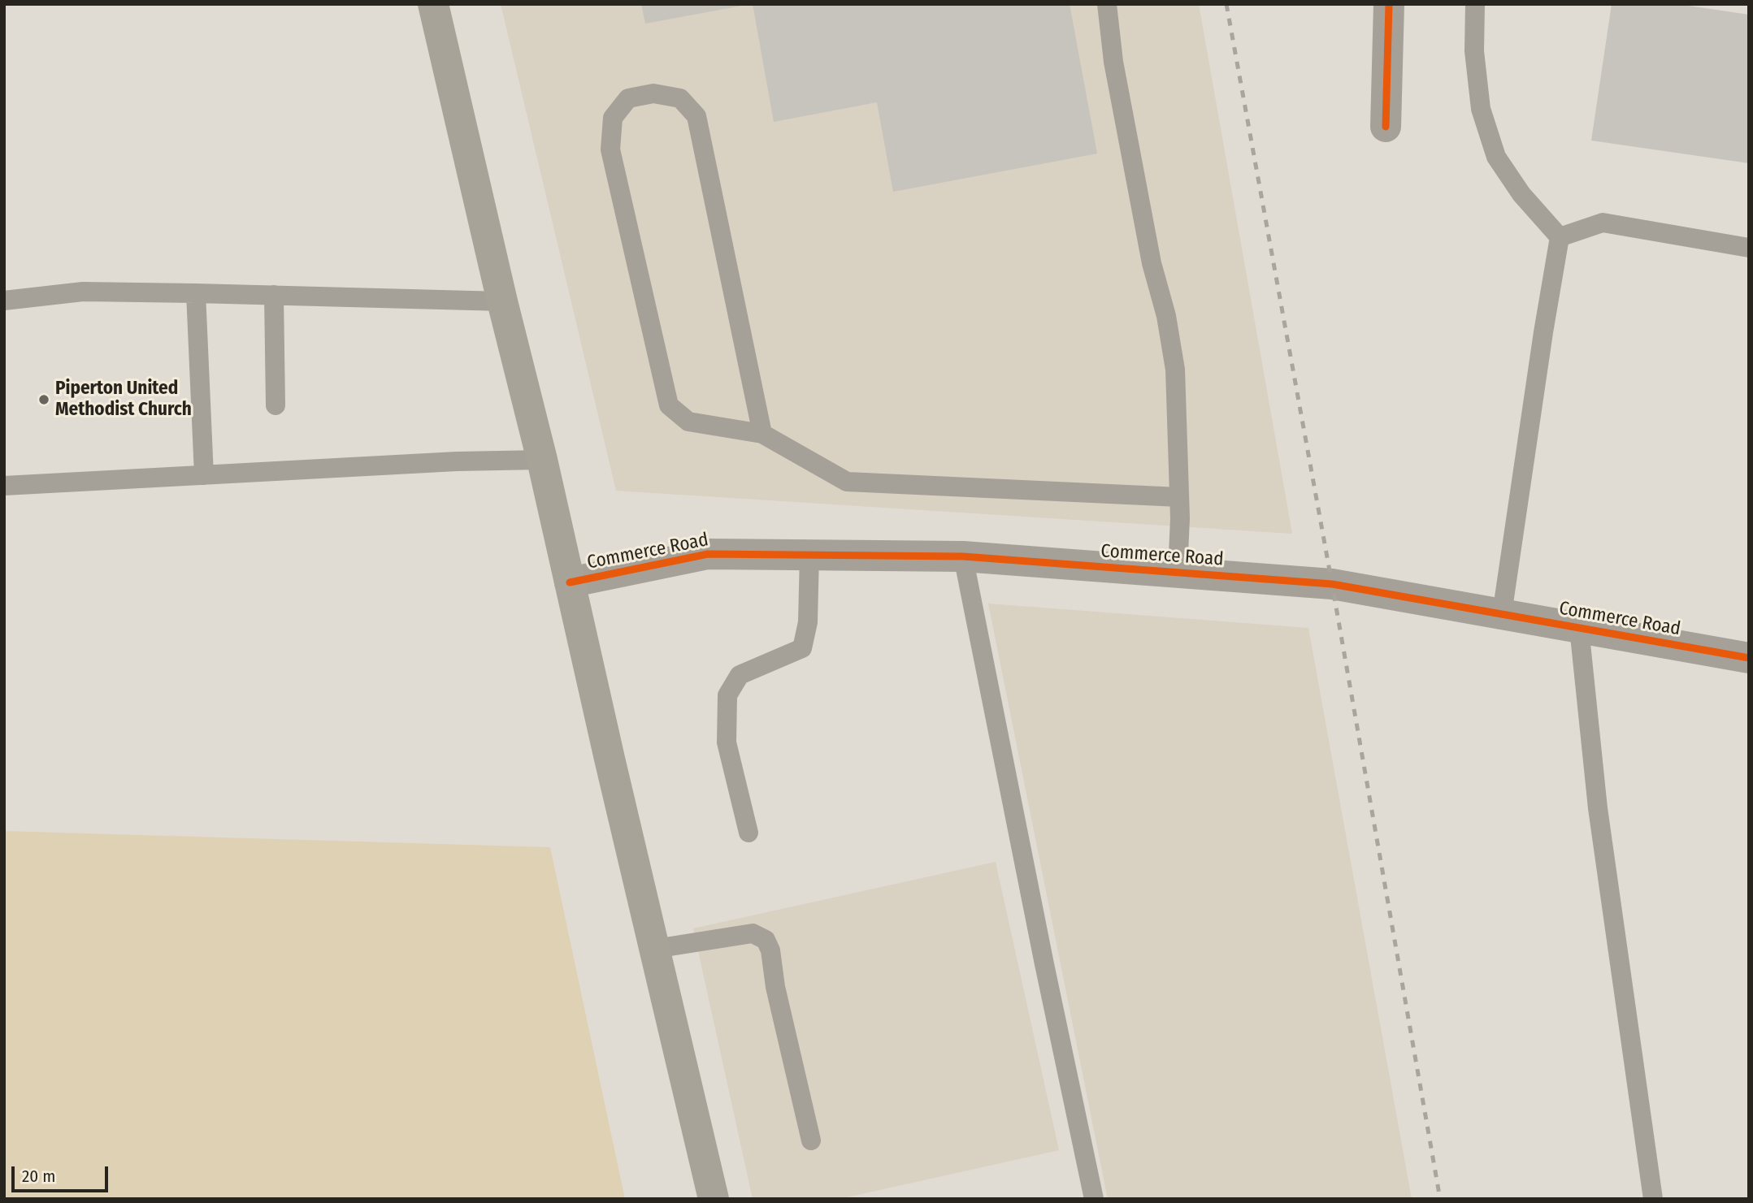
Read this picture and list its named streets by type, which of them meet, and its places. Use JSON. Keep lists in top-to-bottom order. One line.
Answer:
{"streets":{"street":["Commerce Road"]},"places":["Piperton United Methodist Church"],"scale_bar":"20 m"}
